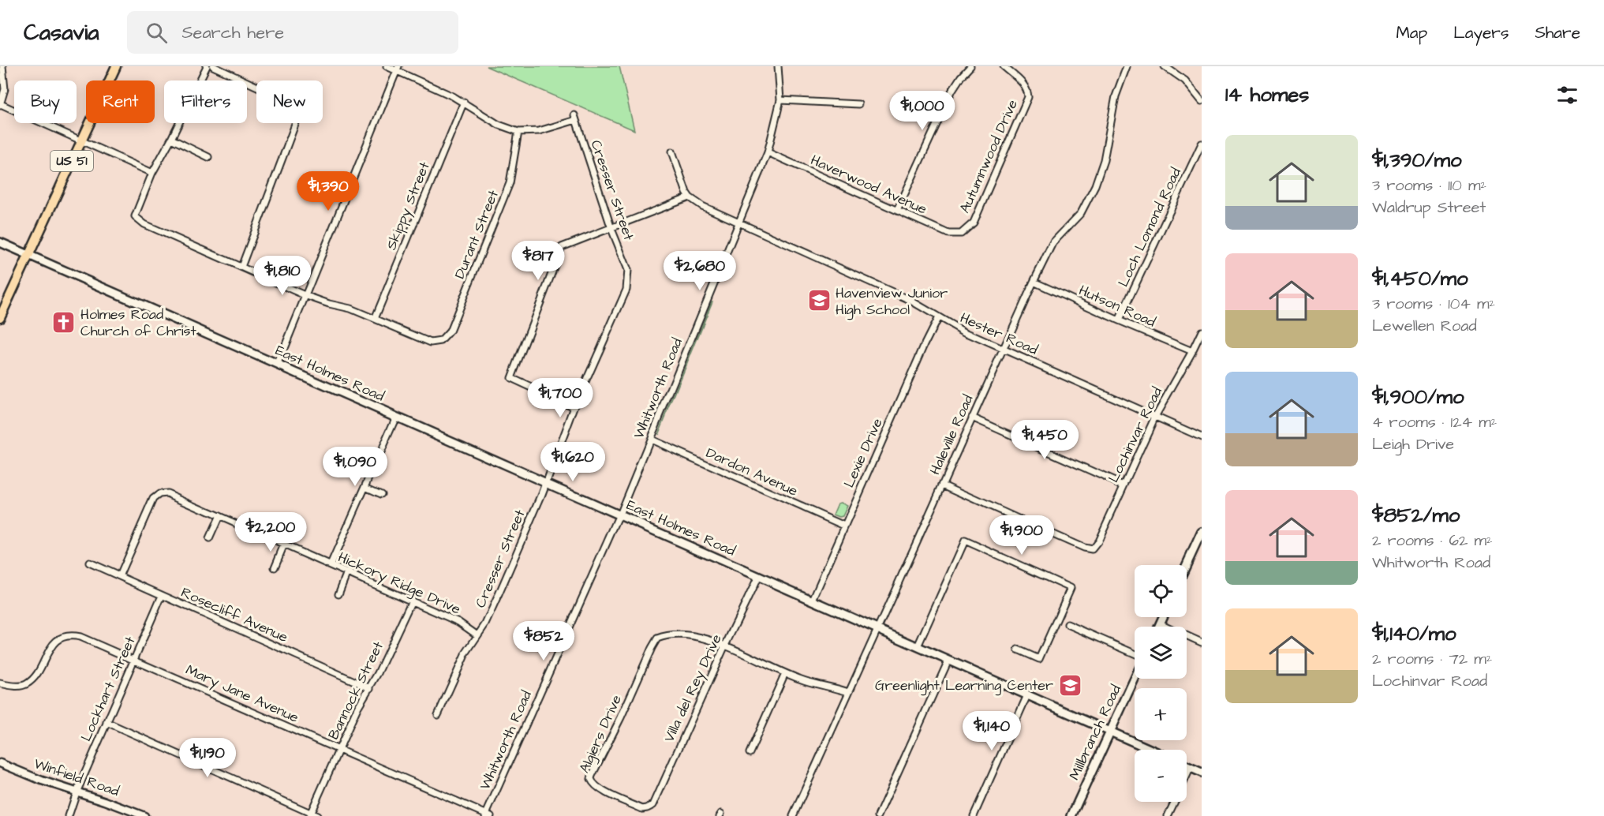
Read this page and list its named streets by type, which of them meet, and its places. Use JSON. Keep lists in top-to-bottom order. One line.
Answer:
{"streets":{"main road":["US 51","East Holmes Road","Millbranch Road"],"street":["Autumnwood Drive","Haverwood Avenue","Cresser Street","Skippy Street","Loch Lomond Road","Durant Street","Hutson Road","Hester Road","Whitworth Road","Haleville Road","Lochinvar Road","Lexie Drive","Dardon Avenue","Hickory Ridge Drive","Rosecliff Avenue","Villa del Rey Drive","Lockhart Street","Bannock Street","Mary Jane Avenue","Algiers Drive","Winfield Road"]},"crossings":[["Autumnwood Drive","Haverwood Avenue"],["US 51","East Holmes Road"],["Haverwood Avenue","Whitworth Road"],["Cresser Street","Durant Street"],["Cresser Street","East Holmes Road"],["Cresser Street","Hickory Ridge Drive"],["Skippy Street","Durant Street"],["Loch Lomond Road","Hutson Road"],["Hutson Road","Haleville Road"],["Hutson Road","Lochinvar Road"],["Hester Road","Whitworth Road"],["Hester Road","Haleville Road"],["Hester Road","Lochinvar Road"],["Hester Road","Lexie Drive"],["East Holmes Road","Whitworth Road"],["East Holmes Road","Haleville Road"],["East Holmes Road","Lexie Drive"],["East Holmes Road","Villa del Rey Drive"],["East Holmes Road","Millbranch Road"],["Whitworth Road","Dardon Avenue"],["Whitworth Road","Mary Jane Avenue"],["Haleville Road","Lochinvar Road"],["Lexie Drive","Dardon Avenue"],["Hickory Ridge Drive","Rosecliff Avenue"],["Hickory Ridge Drive","Bannock Street"],["Rosecliff Avenue","Lockhart Street"],["Rosecliff Avenue","Bannock Street"],["Villa del Rey Drive","Algiers Drive"],["Lockhart Street","Mary Jane Avenue"],["Lockhart Street","Winfield Road"],["Bannock Street","Mary Jane Avenue"]],"places":{"school or university":["Havenview Junior High School","Greenlight Learning Center"],"church":["Holmes Road Church of Christ"]},"page":{"header":"Casavia","search":"Search here","nav":["Map","Layers","Share"],"heading":"14 homes","chip":["Buy","Rent","Filters","New"],"price":["$1,000","$1,390","$817","$2,680","$1,810","$1,700","$1,450","$1,620","$1,090","$2,200","$1,900","$852","$1,140","$1,190"],"list":[{"name":"$1,390/mo","note":"3 rooms · 110 m² · Waldrup Street"},{"name":"$1,450/mo","note":"3 rooms · 104 m² · Lewellen Road"},{"name":"$1,900/mo","note":"4 rooms · 124 m² · Leigh Drive"},{"name":"$852/mo","note":"2 rooms · 62 m² · Whitworth Road"},{"name":"$1,140/mo","note":"2 rooms · 72 m² · Lochinvar Road"}],"map_buttons":["+","−"]}}
